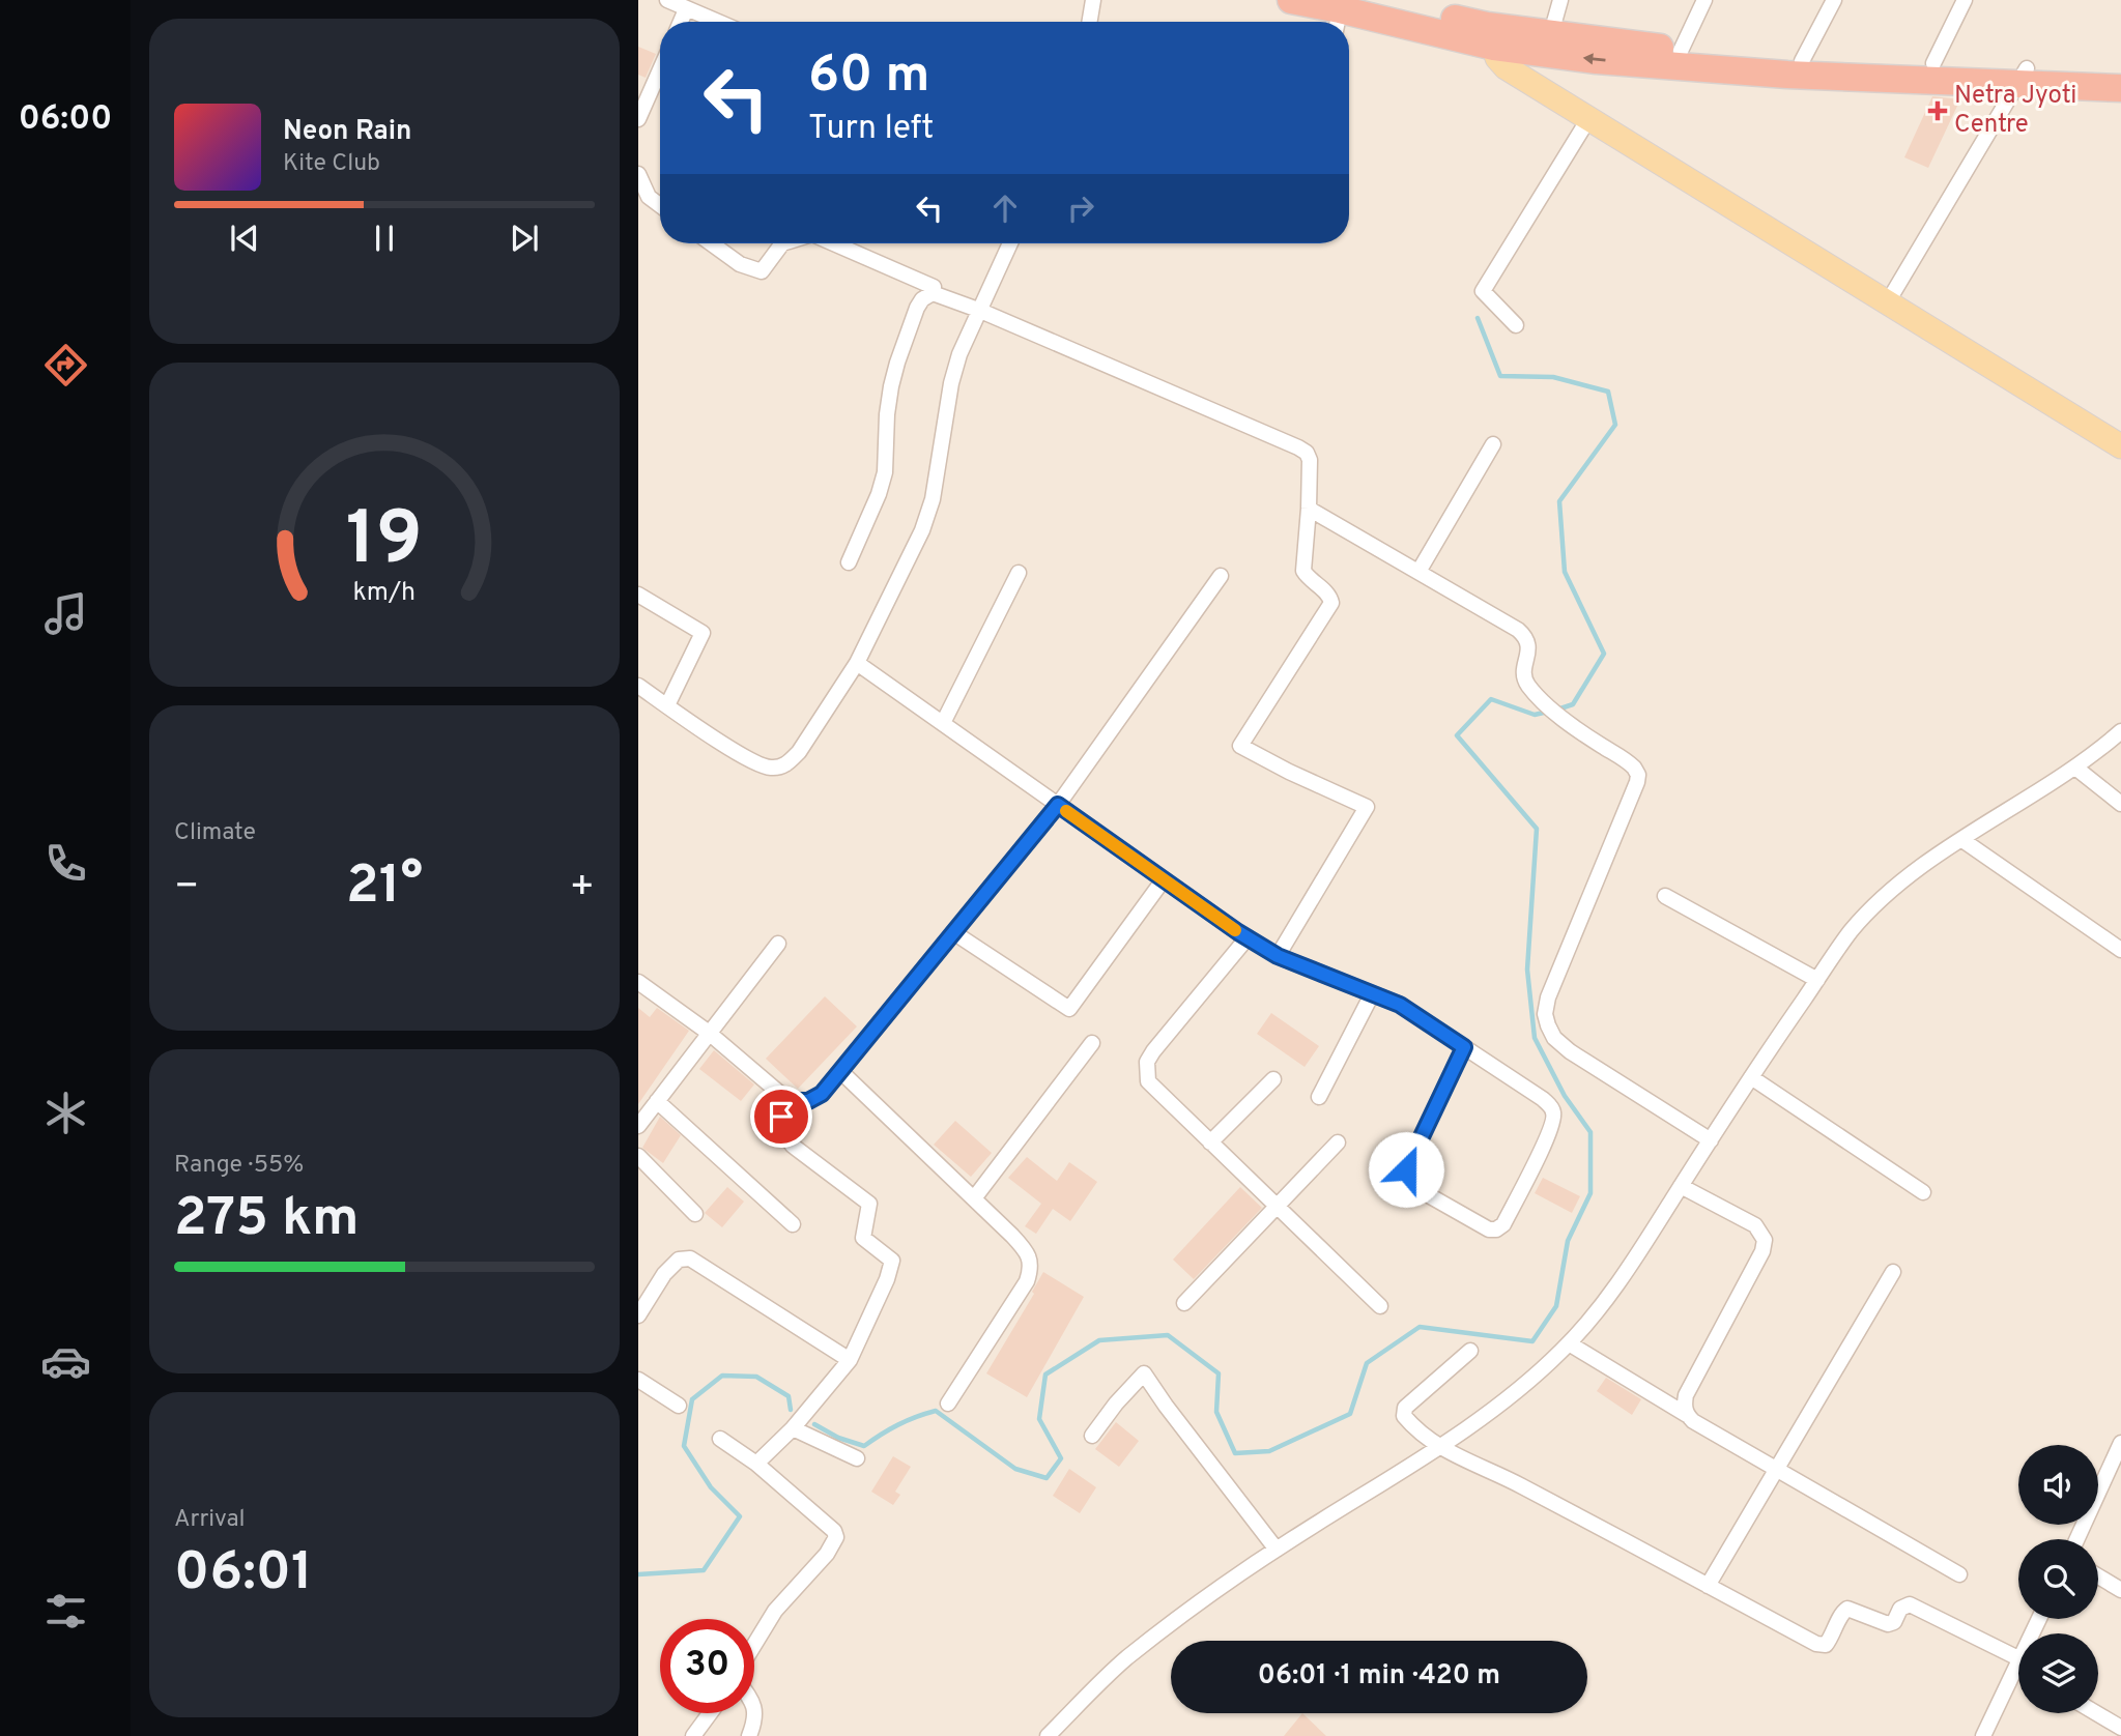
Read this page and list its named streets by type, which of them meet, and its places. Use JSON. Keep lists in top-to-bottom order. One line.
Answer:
{"places":{"health":["Netra Jyoti Centre"]},"page":{"tabs":"06:00","turn":["60 m","Turn left"],"song":["Neon Rain","Kite Club"],"tile":["Climate",["Range · 55%","275 km"],["Arrival","06:01"]],"heat":["−","21°","+"],"limit":"30","trip":"06:01 · 1 min · 420 m","gauge":["19","km/h"]}}
